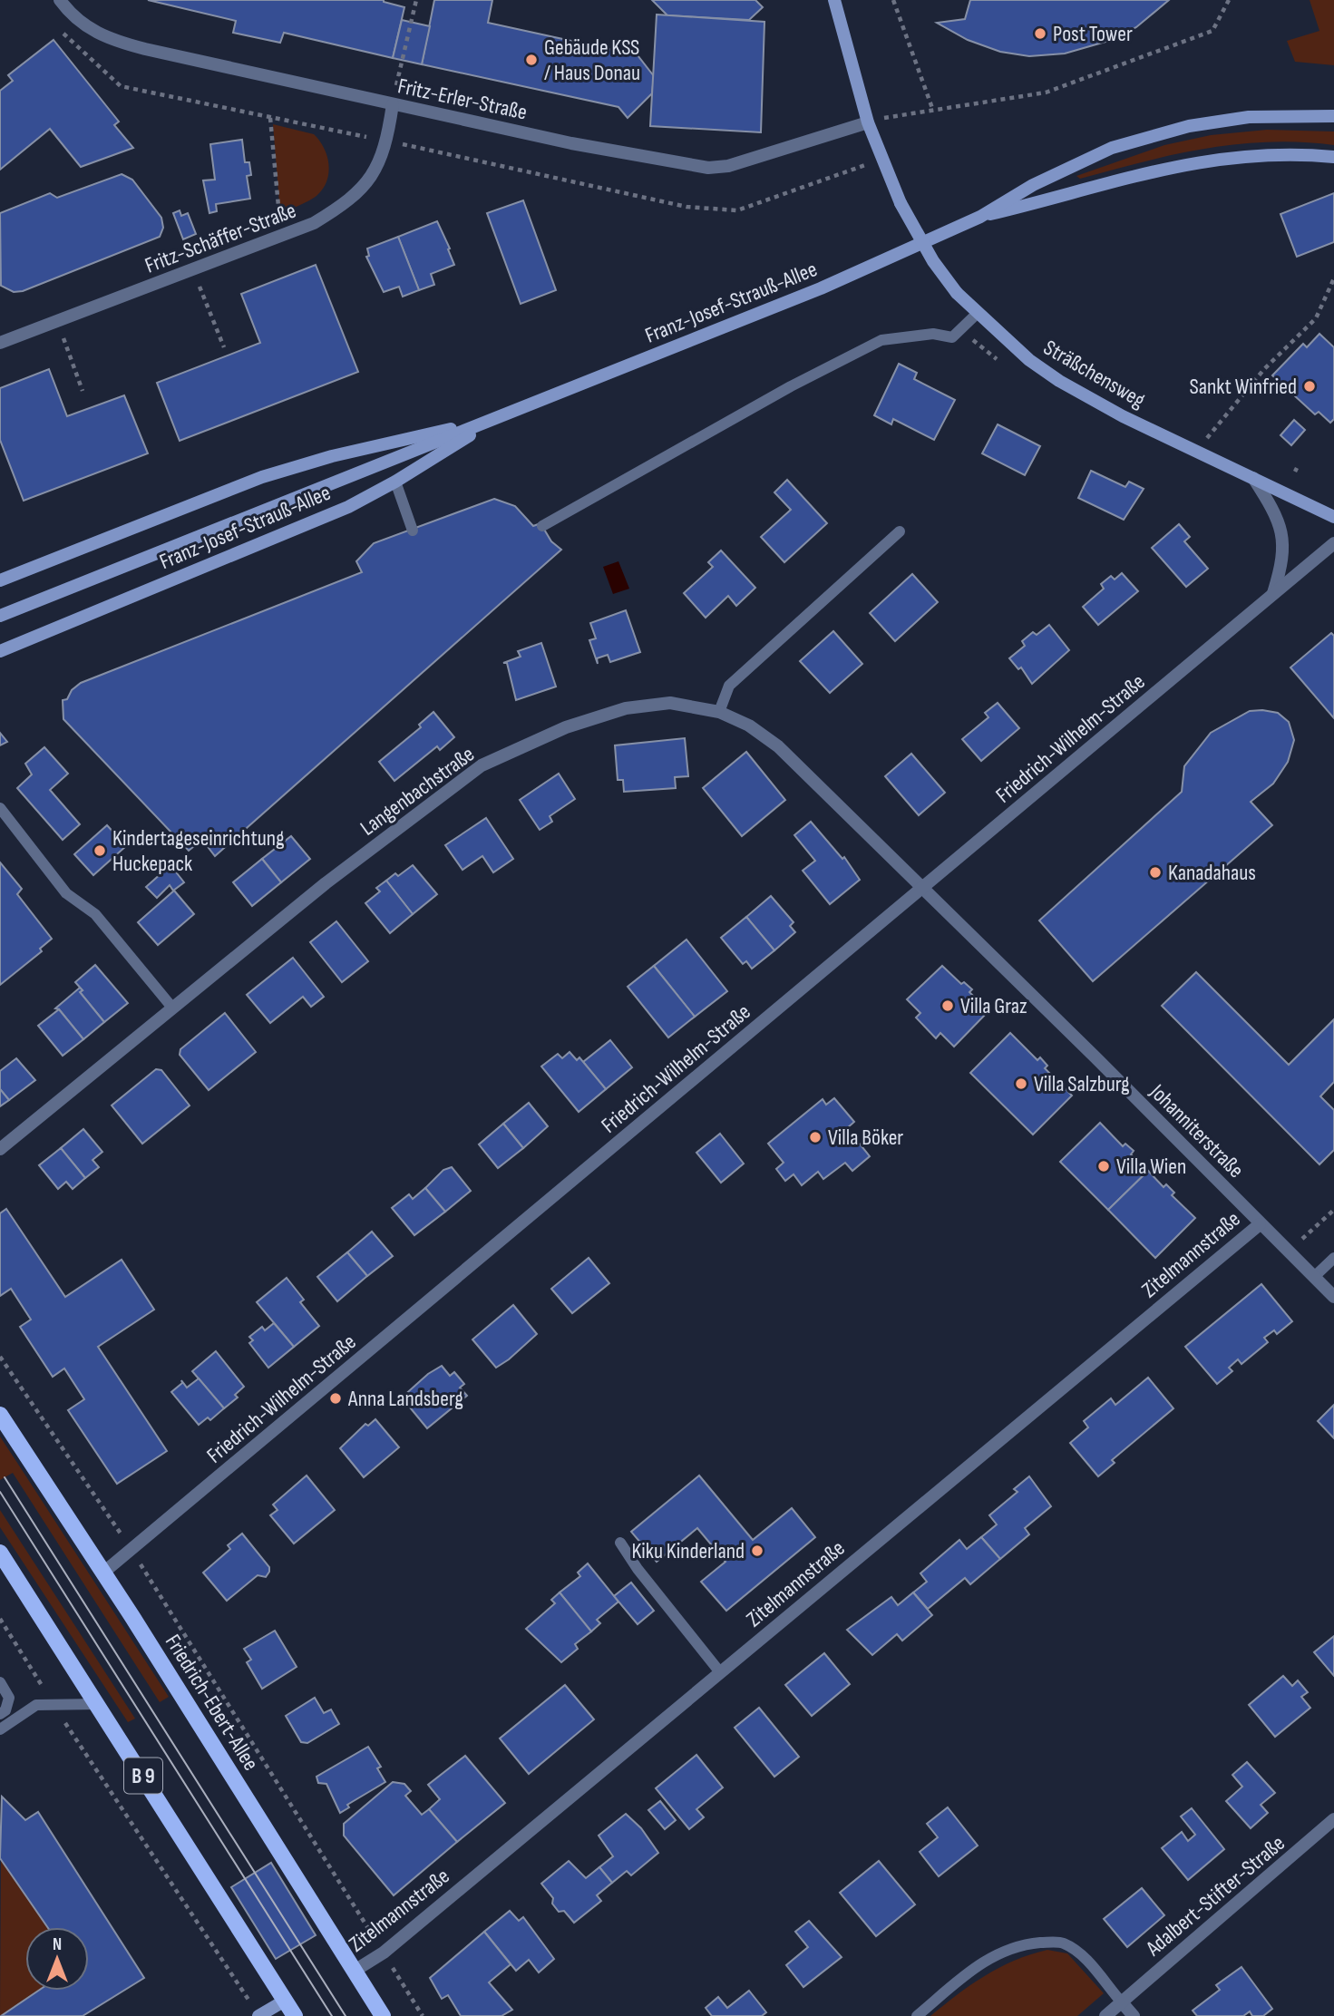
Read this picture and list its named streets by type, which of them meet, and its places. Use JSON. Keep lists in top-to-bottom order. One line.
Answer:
{"streets":{"main road":["Franz-Josef-Strauß-Allee","Sträßchensweg","Friedrich-Ebert-Allee","B 9"],"street":["Fritz-Erler-Straße","Fritz-Schäffer-Straße","Friedrich-Wilhelm-Straße","Langenbachstraße","Johanniterstraße","Zitelmannstraße","Adalbert-Stifter-Straße"]},"crossings":[["Fritz-Erler-Straße","Fritz-Schäffer-Straße"],["Fritz-Erler-Straße","Sträßchensweg"],["Friedrich-Wilhelm-Straße","Langenbachstraße"],["Friedrich-Wilhelm-Straße","Johanniterstraße"],["Friedrich-Wilhelm-Straße","Friedrich-Ebert-Allee"],["Langenbachstraße","Johanniterstraße"],["Johanniterstraße","Zitelmannstraße"],["Zitelmannstraße","Friedrich-Ebert-Allee"]],"places":["Post Tower","Gebäude KSS / Haus Donau","Sankt Winfried","Kindertageseinrichtung Huckepack","Kanadahaus","Villa Graz","Villa Salzburg","Villa Böker","Villa Wien","Anna Landsberg","Kiku Kinderland"],"north":"top"}
